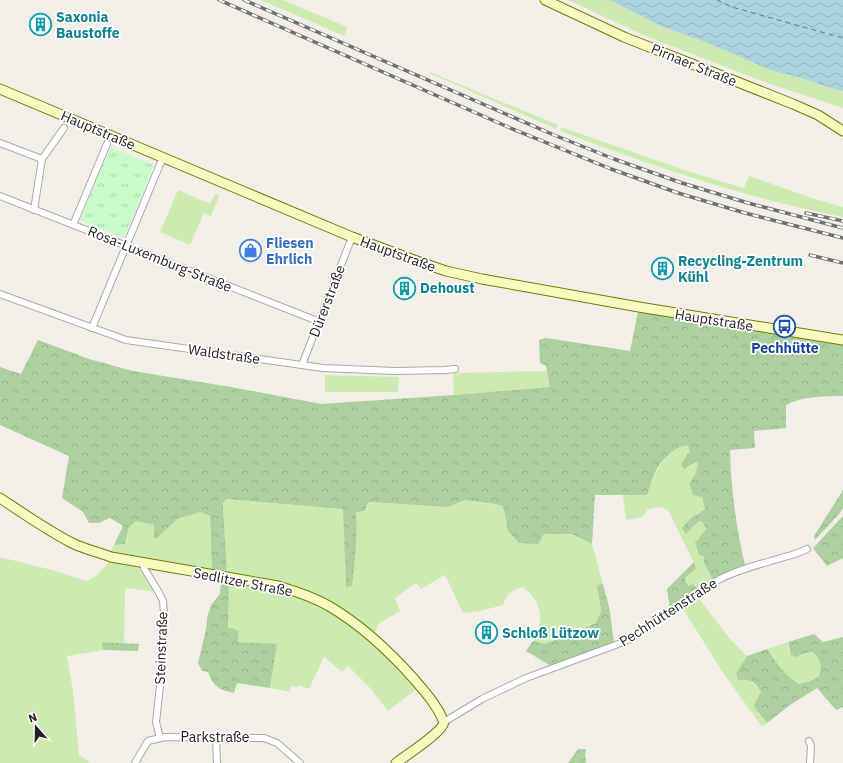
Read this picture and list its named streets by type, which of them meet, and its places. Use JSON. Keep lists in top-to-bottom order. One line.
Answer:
{"streets":{"street":["Pirnaer Straße","Hauptstraße","Rosa-Luxemburg-Straße","Dürerstraße","Waldstraße","Sedlitzer Straße","Pechhüttenstraße","Steinstraße","Parkstraße"]},"crossings":[["Hauptstraße","Dürerstraße"],["Rosa-Luxemburg-Straße","Dürerstraße"],["Dürerstraße","Waldstraße"],["Sedlitzer Straße","Pechhüttenstraße"],["Sedlitzer Straße","Steinstraße"],["Steinstraße","Parkstraße"]],"places":{"building":["Saxonia Baustoffe","Recycling-Zentrum Kühl","Dehoust","Schloß Lützow"],"shop":["Fliesen Ehrlich"],"bus stop":["Pechhütte"]},"north":"top"}
